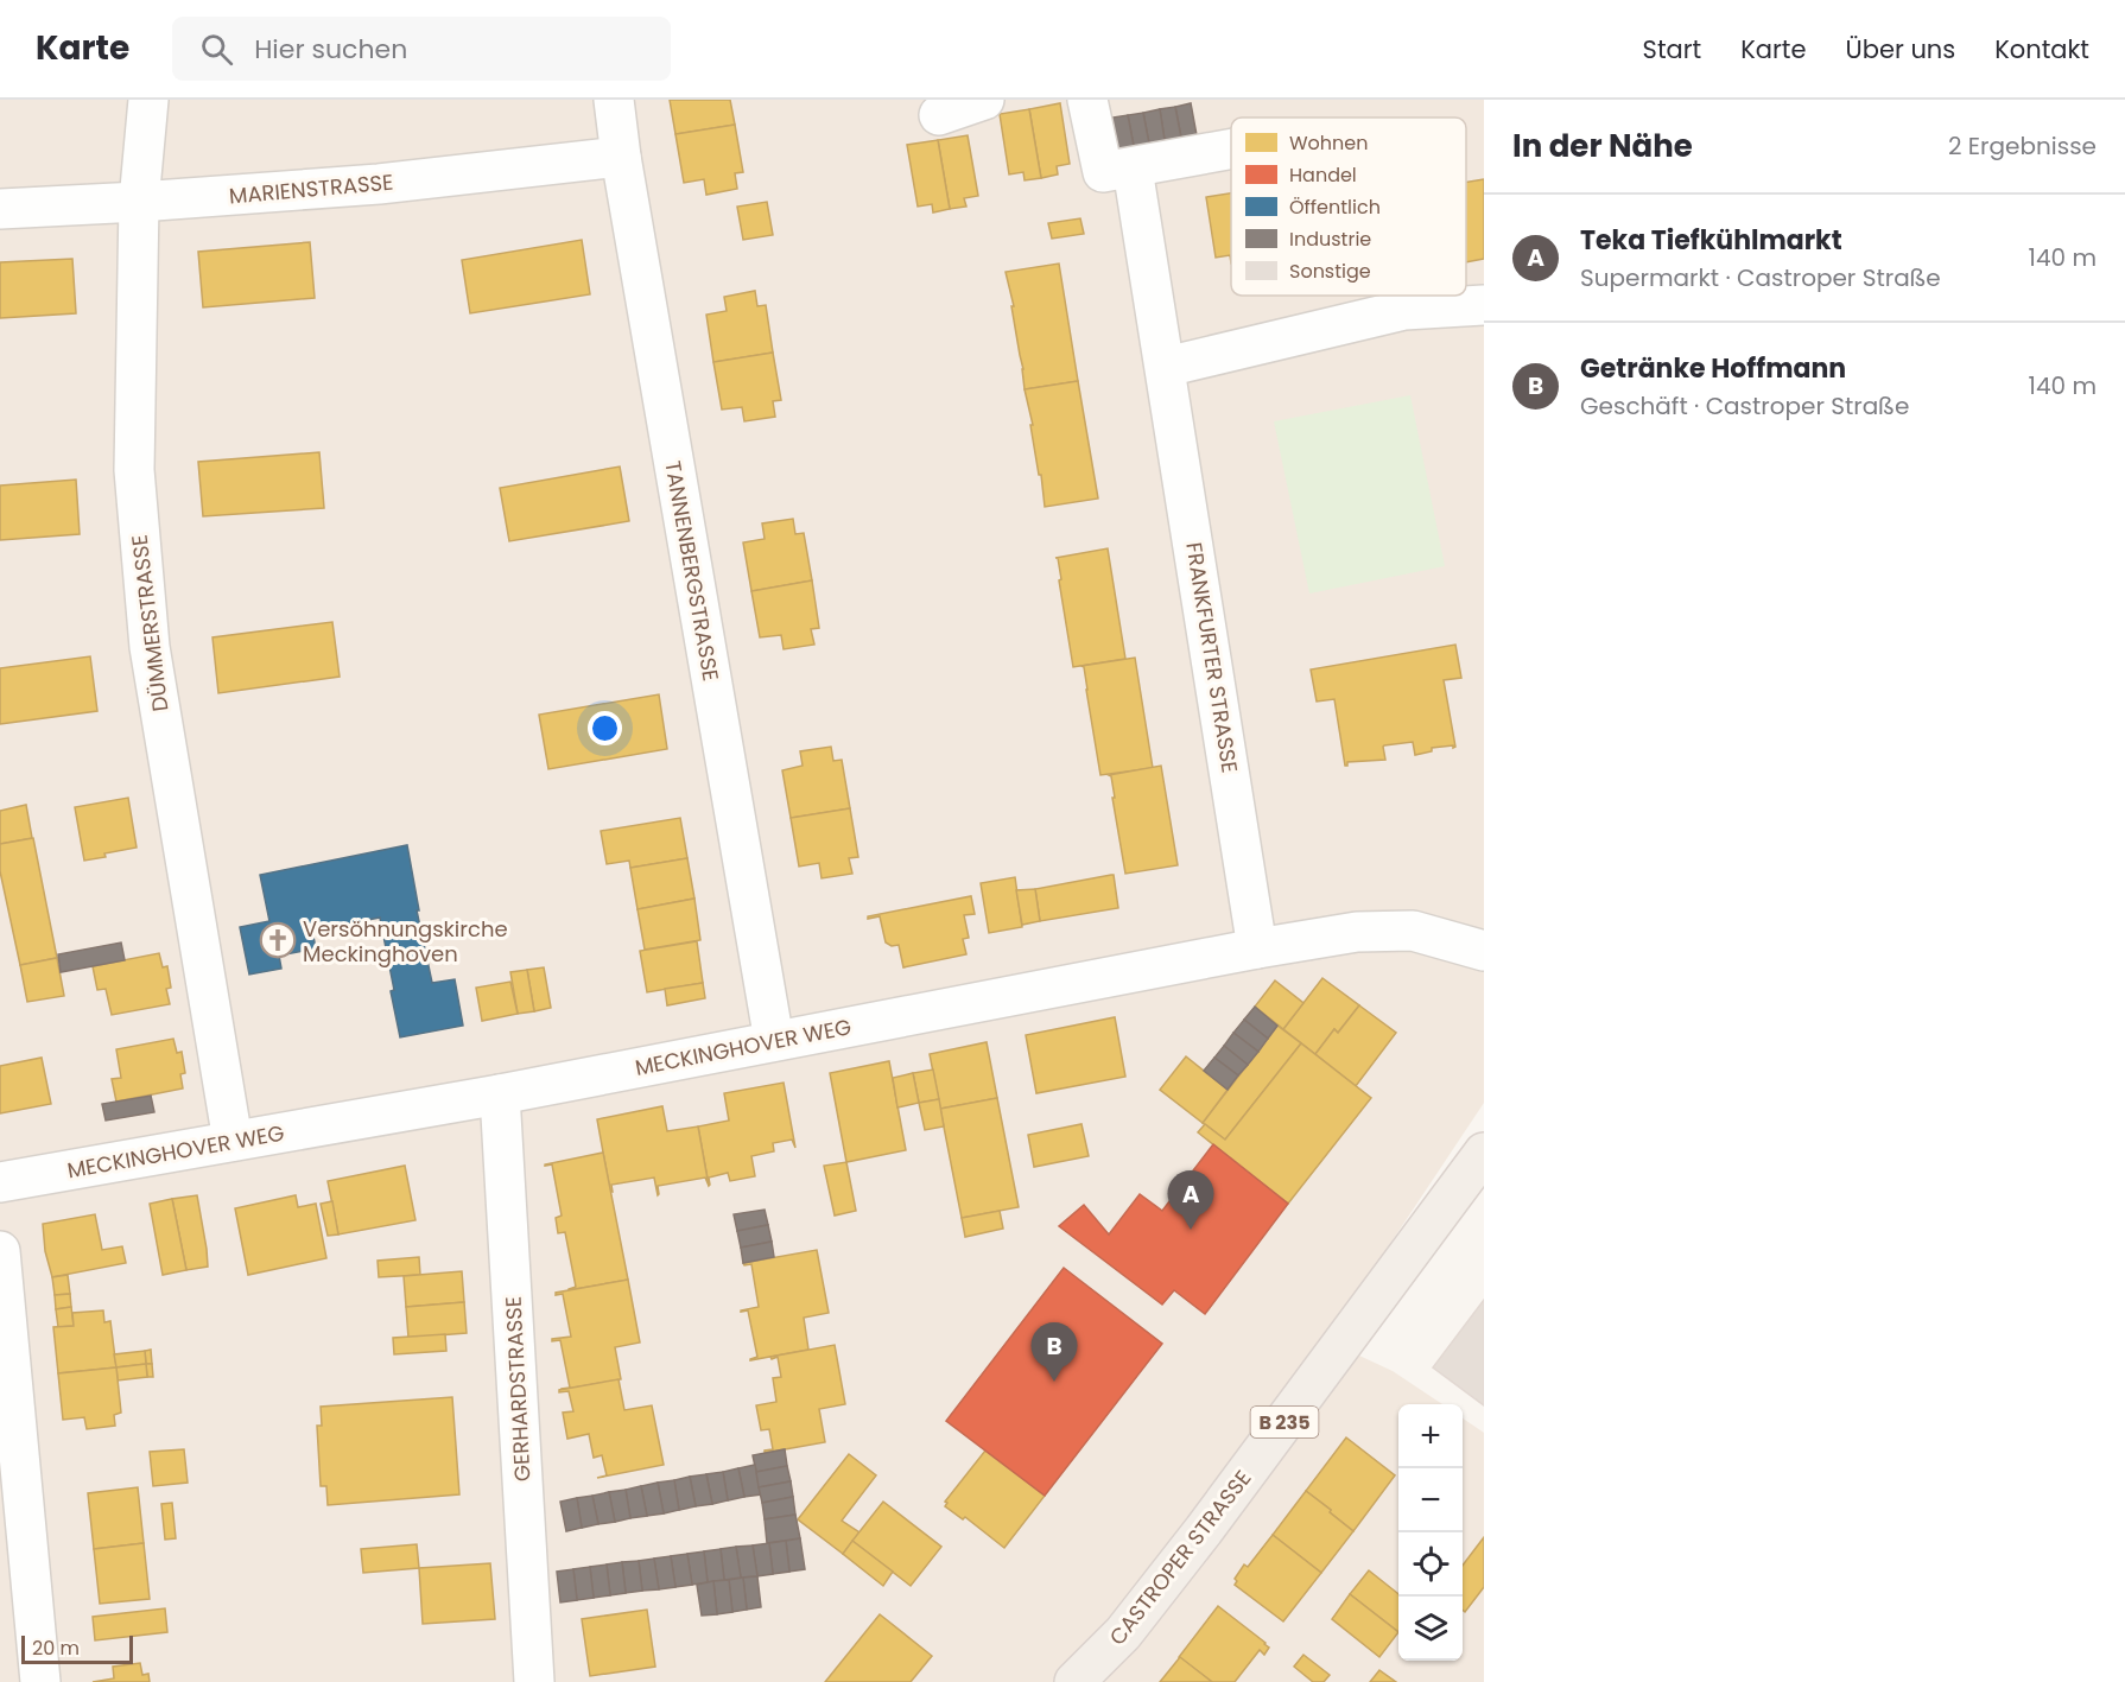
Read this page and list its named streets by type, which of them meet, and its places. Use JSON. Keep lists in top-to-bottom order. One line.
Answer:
{"streets":{"main road":["B 235","CASTROPER STRASSE"],"street":["MARIENSTRASSE","TANNENBERGSTRASSE","DÜMMERSTRASSE","FRANKFURTER STRASSE","MECKINGHOVER WEG","GERHARDSTRASSE"]},"crossings":[["MARIENSTRASSE","TANNENBERGSTRASSE"],["MARIENSTRASSE","DÜMMERSTRASSE"],["TANNENBERGSTRASSE","MECKINGHOVER WEG"],["DÜMMERSTRASSE","MECKINGHOVER WEG"],["FRANKFURTER STRASSE","MECKINGHOVER WEG"],["MECKINGHOVER WEG","GERHARDSTRASSE"]],"places":{"church":["Versöhnungskirche Meckinghoven"]},"legend":["Wohnen","Handel","Öffentlich","Industrie","Sonstige"],"scale_bar":"20 m","page":{"header":"Karte","search":"Hier suchen","nav":["Start","Karte","Über uns","Kontakt"],"heading":["In der Nähe","2 Ergebnisse"],"list":[{"mark":"A","name":"Teka Tiefkühlmarkt","note":"Supermarkt · Castroper Straße","value":"140 m"},{"mark":"B","name":"Getränke Hoffmann","note":"Geschäft · Castroper Straße","value":"140 m"}],"pins":["A","B"],"map_buttons":["+","−"],"scale":"20 m"}}
